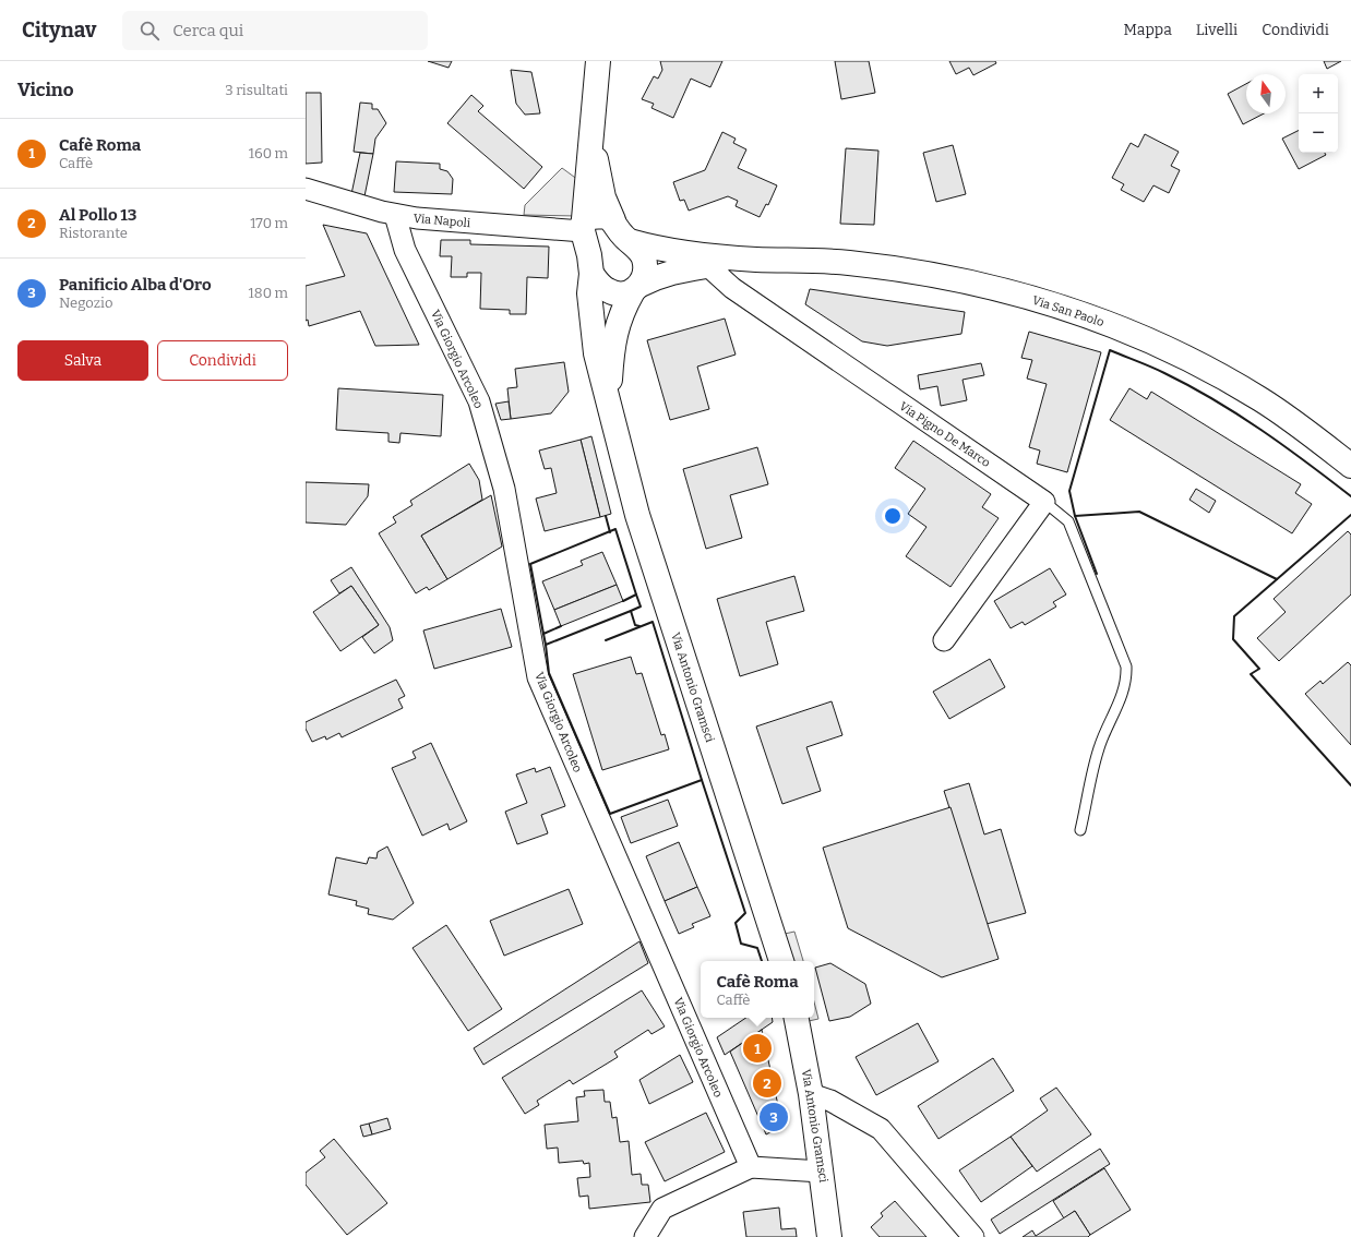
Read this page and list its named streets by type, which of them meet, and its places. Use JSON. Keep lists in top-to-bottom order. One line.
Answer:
{"streets":{"main road":["Via San Paolo","Via Antonio Gramsci"],"street":["Via Napoli","Via Giorgio Arcoleo","Via Pigno De Marco"]},"crossings":[["Via Napoli","Via Giorgio Arcoleo"],["Via Napoli","Via Antonio Gramsci"]],"north":"top","page":{"header":"Citynav","search":"Cerca qui","nav":["Mappa","Livelli","Condividi"],"heading":["Vicino","3 risultati"],"map_buttons":["+","−"],"list":[{"mark":"1","name":"Cafè Roma","note":"Caffè","value":"160 m"},{"mark":"2","name":"Al Pollo 13","note":"Ristorante","value":"170 m"},{"mark":"3","name":"Panificio Alba d'Oro","note":"Negozio","value":"180 m"}],"buttons":["Salva","Condividi"],"popup":["Cafè Roma","Caffè"],"pins":["1","2","3"]}}
